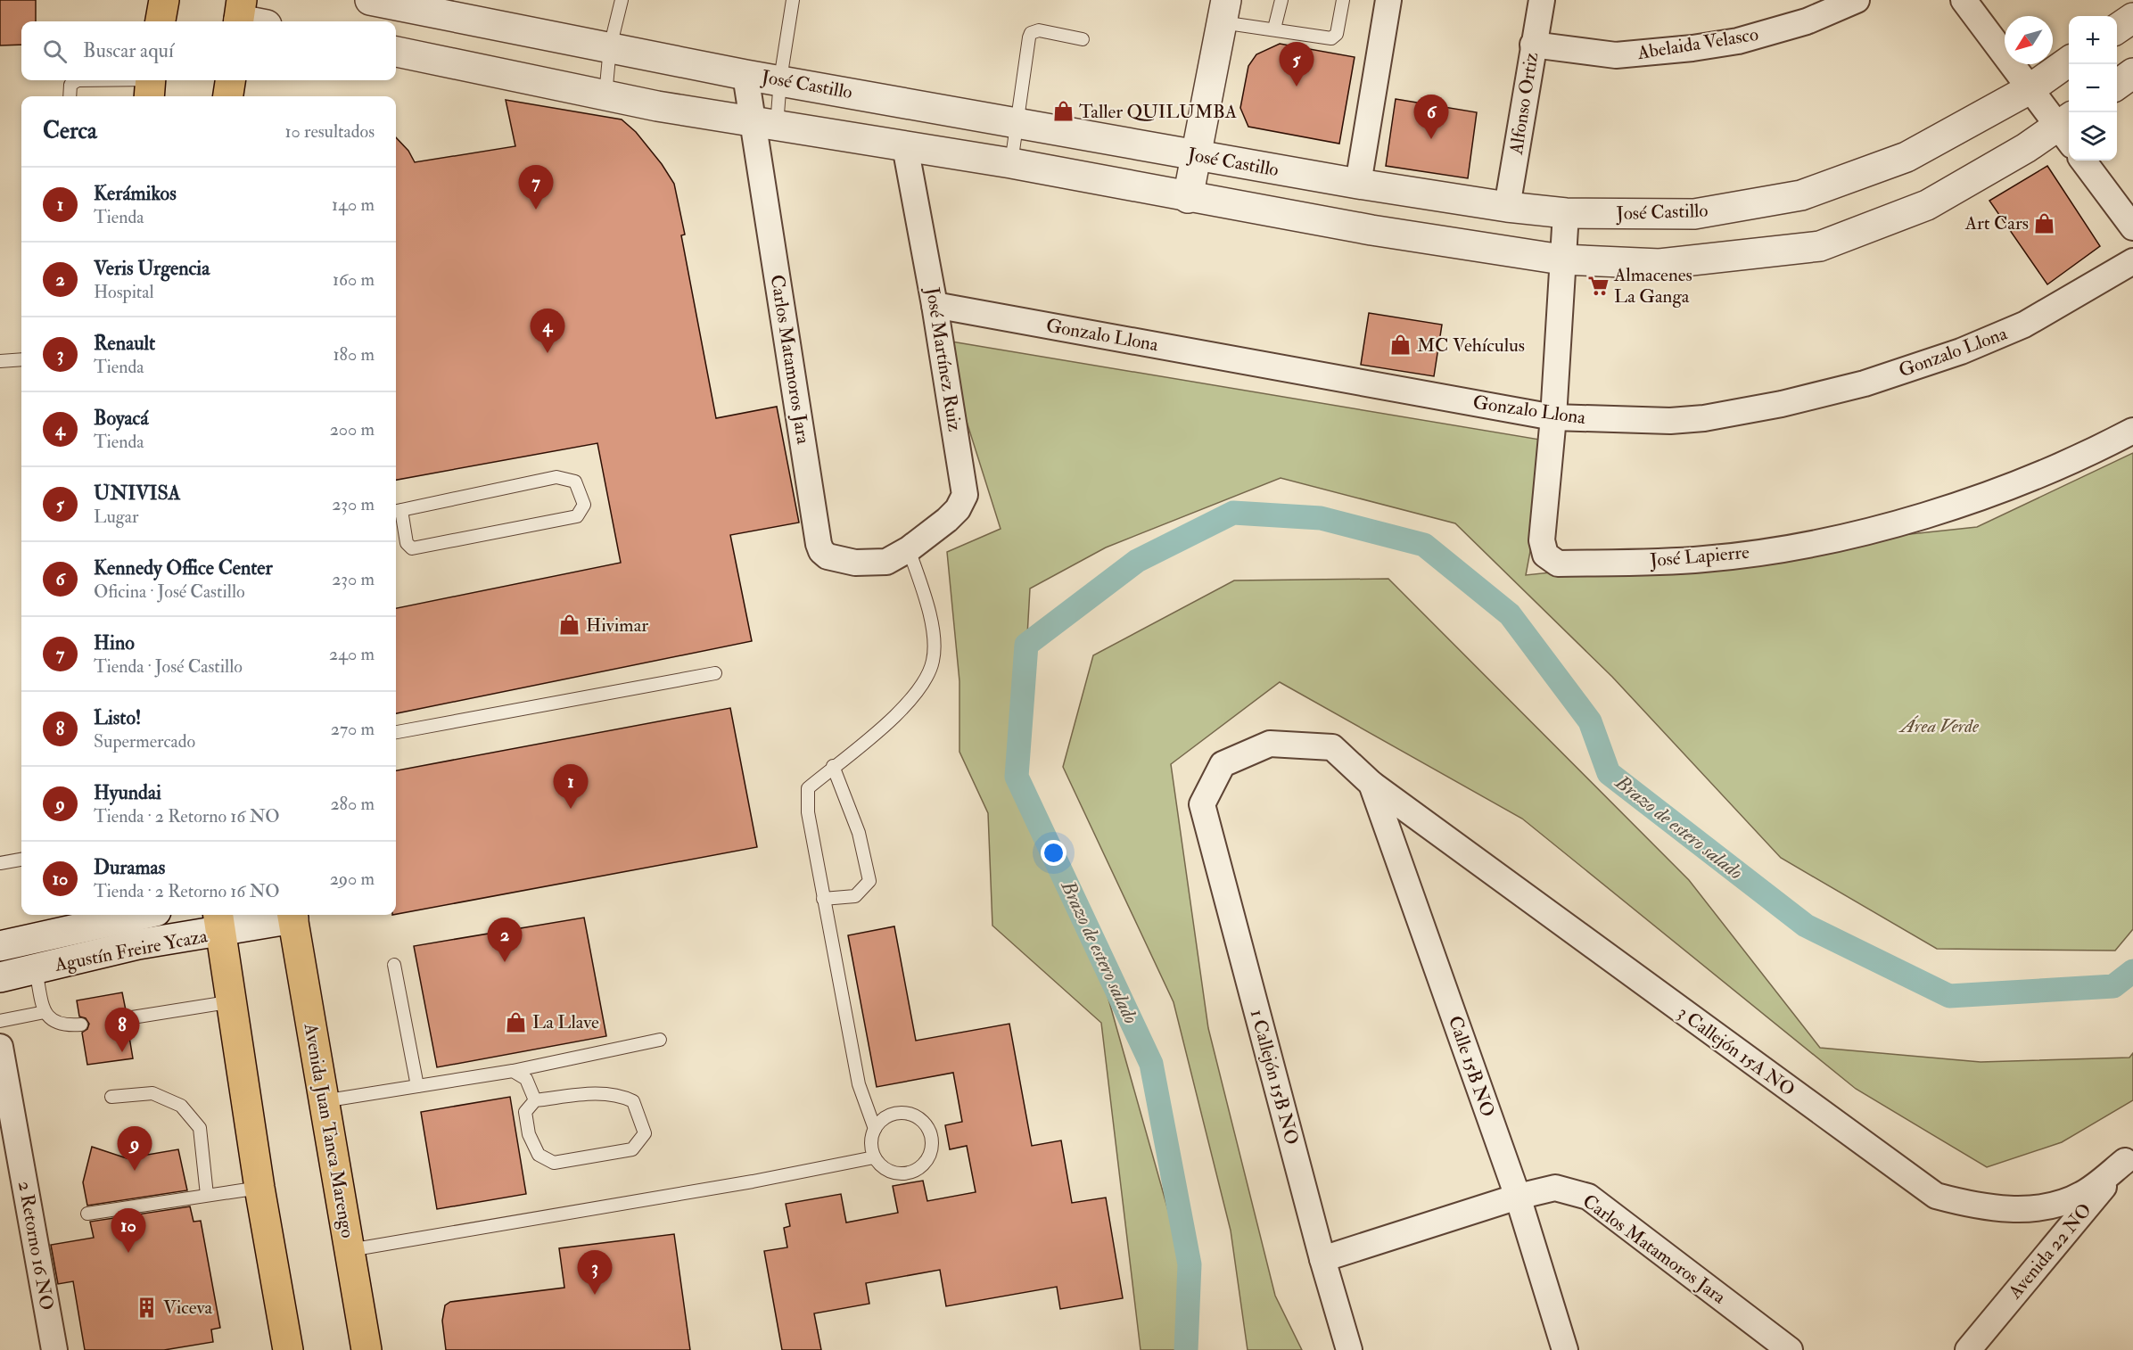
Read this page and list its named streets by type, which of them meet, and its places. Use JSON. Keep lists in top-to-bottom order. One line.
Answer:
{"streets":{"main road":["Avenida Juan Tanca Marengo"],"street":["Abelaida Velasco","José Castillo","Alfonso Ortiz","Gonzalo Llona","Carlos Matamoros Jara","José Martínez Ruiz","José Lapierre","Agustín Freire Ycaza","3 Callejón 15A NO","Calle 15B NO","1 Callejón 15B NO","2 Retorno 16 NO","Avenida 22 NO"]},"crossings":[["Abelaida Velasco","Alfonso Ortiz"],["José Castillo","Alfonso Ortiz"],["José Castillo","Carlos Matamoros Jara"],["José Castillo","José Lapierre"],["Gonzalo Llona","José Martínez Ruiz"],["Gonzalo Llona","José Lapierre"],["Carlos Matamoros Jara","José Martínez Ruiz"],["Carlos Matamoros Jara","Calle 15B NO"],["Carlos Matamoros Jara","1 Callejón 15B NO"],["Agustín Freire Ycaza","Avenida Juan Tanca Marengo"],["3 Callejón 15A NO","Calle 15B NO"],["3 Callejón 15A NO","1 Callejón 15B NO"],["3 Callejón 15A NO","Avenida 22 NO"]],"water":["Brazo de estero salado"],"parks":["Área Verde"],"places":{"shop":["Taller QUILUMBA","Art Cars","MC Vehículus","Hivimar","La Llave"],"supermarket":["Almacenes La Ganga"],"building":["Viceva"]},"north":"bottom left","page":{"map_buttons":["+","−"],"search":"Buscar aquí","pins":["5","6","7","4","1","2","8","9","10","3"],"heading":["Cerca","10 resultados"],"list":[{"mark":"1","name":"Kerámikos","note":"Tienda","value":"140 m"},{"mark":"2","name":"Veris Urgencia","note":"Hospital","value":"160 m"},{"mark":"3","name":"Renault","note":"Tienda","value":"180 m"},{"mark":"4","name":"Boyacá","note":"Tienda","value":"200 m"},{"mark":"5","name":"UNIVISA","note":"Lugar","value":"230 m"},{"mark":"6","name":"Kennedy Office Center","note":"Oficina · José Castillo","value":"230 m"},{"mark":"7","name":"Hino","note":"Tienda · José Castillo","value":"240 m"},{"mark":"8","name":"Listo!","note":"Supermercado","value":"270 m"},{"mark":"9","name":"Hyundai","note":"Tienda · 2 Retorno 16 NO","value":"280 m"},{"mark":"10","name":"Duramas","note":"Tienda · 2 Retorno 16 NO","value":"290 m"}]}}
